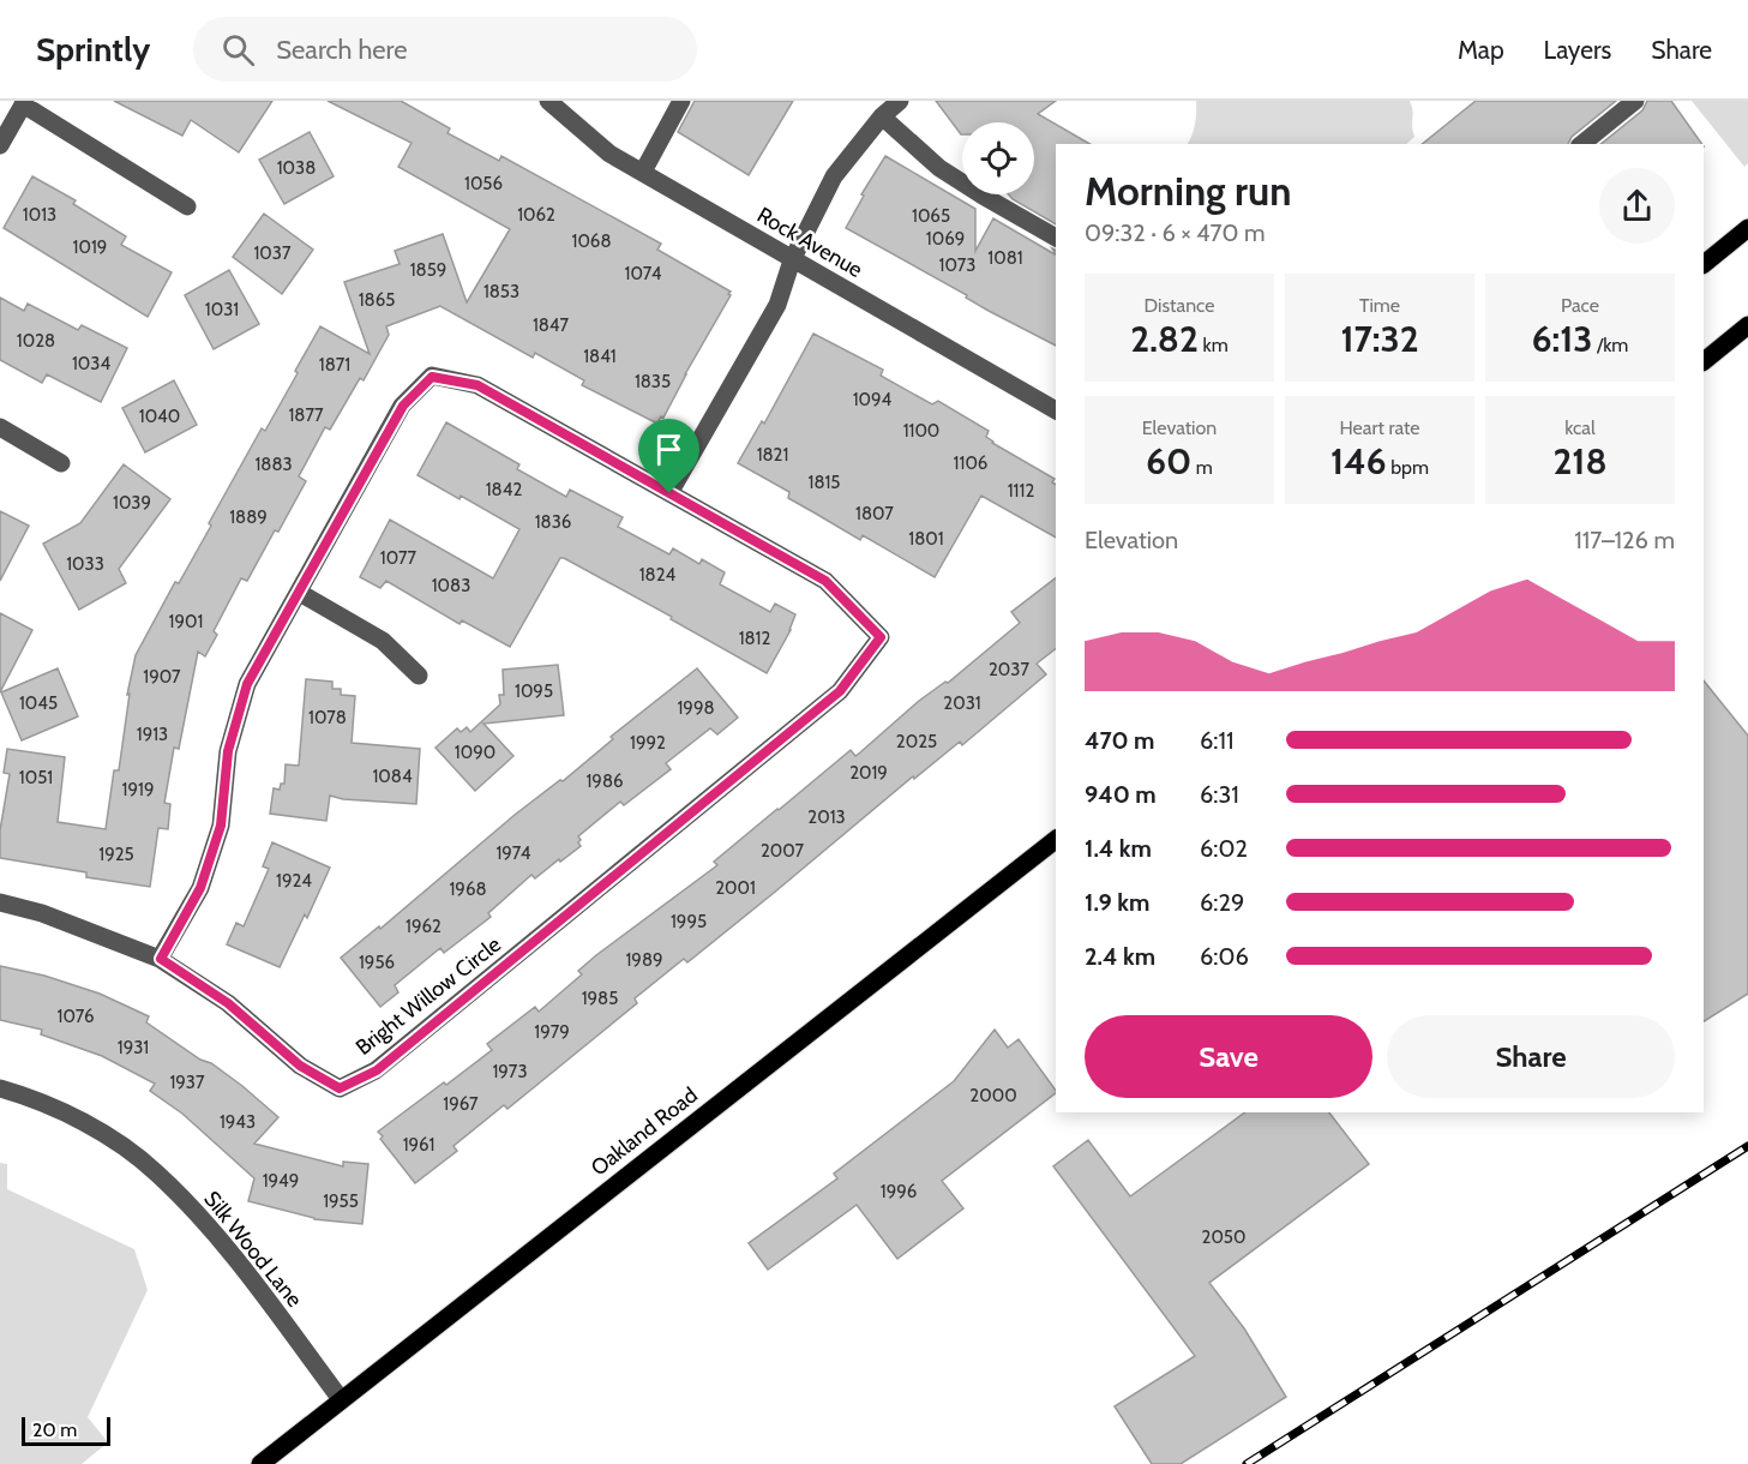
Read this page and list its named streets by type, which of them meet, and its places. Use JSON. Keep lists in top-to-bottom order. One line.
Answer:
{"streets":{"main road":["Oakland Road"],"street":["Rock Avenue","Bright Willow Circle","Silk Wood Lane"]},"crossings":[["Oakland Road","Silk Wood Lane"]],"house_numbers":["1038","1056","1013","1062","1065","1069","1068","1019","1037","1081","1073","1859","1074","1853","1865","1031","1847","1028","1841","1034","1871","1835","1094","1877","1040","1100","1821","1106","1883","1815","1842","1112","1039","1807","1889","1836","1801","1077","1033","1824","1083","1901","1812","2037","1907","1095","1045","2031","1998","1078","1913","2025","1992","1090","2019","1084","1051","1986","1919","2013","2007","1974","1925","1924","2001","1968","1995","1962","1989","1956","1985","1076","1979","1931","1973","1937","2000","1967","1943","1961","1949","1996","1955","2050"],"scale_bar":"20 m","page":{"header":"Sprintly","search":"Search here","nav":["Map","Layers","Share"],"heading":["Morning run","09:32 · 6 × 470 m"],"stats":[["Distance","2.82 km"],["Time","17:32"],["Pace","6:13 /km"],["Elevation","60 m"],["Heart rate","146 bpm"],["kcal","218"]],"chart":["Elevation","117–126 m"],"list":[{"name":"470 m","note":"6:11"},{"name":"940 m","note":"6:31"},{"name":"1.4 km","note":"6:02"},{"name":"1.9 km","note":"6:29"},{"name":"2.4 km","note":"6:06"}],"buttons":["Save","Share"],"scale":"20 m"}}
